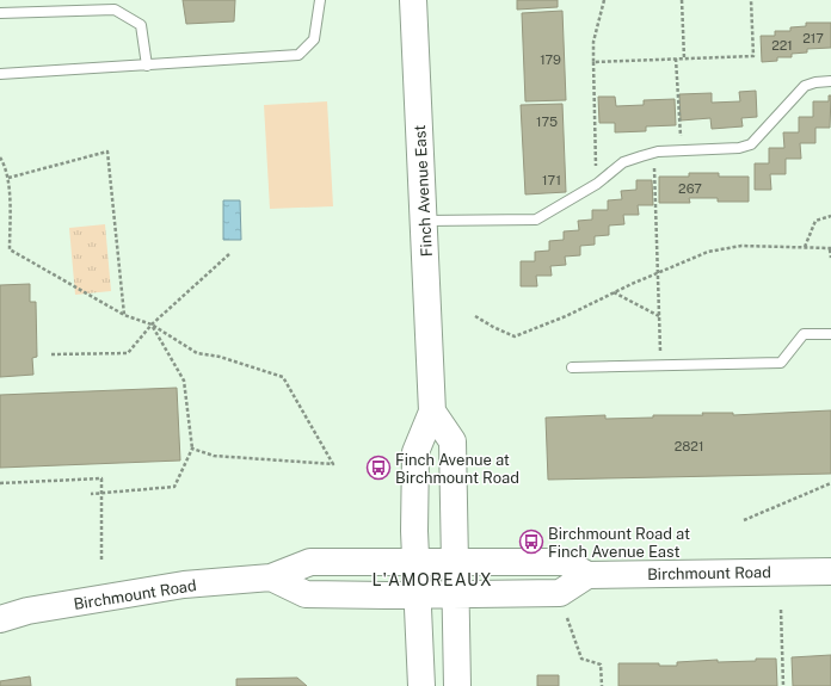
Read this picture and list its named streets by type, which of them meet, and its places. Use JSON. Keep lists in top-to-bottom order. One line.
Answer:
{"streets":{"main road":["Finch Avenue East","Birchmount Road"]},"crossings":[["Finch Avenue East","Birchmount Road"]],"districts":["L'AMOREAUX"],"places":{"bus stop":["Finch Avenue at Birchmount Road","Birchmount Road at Finch Avenue East"]},"house_numbers":["217","221","179","175","171","267","2821"]}
